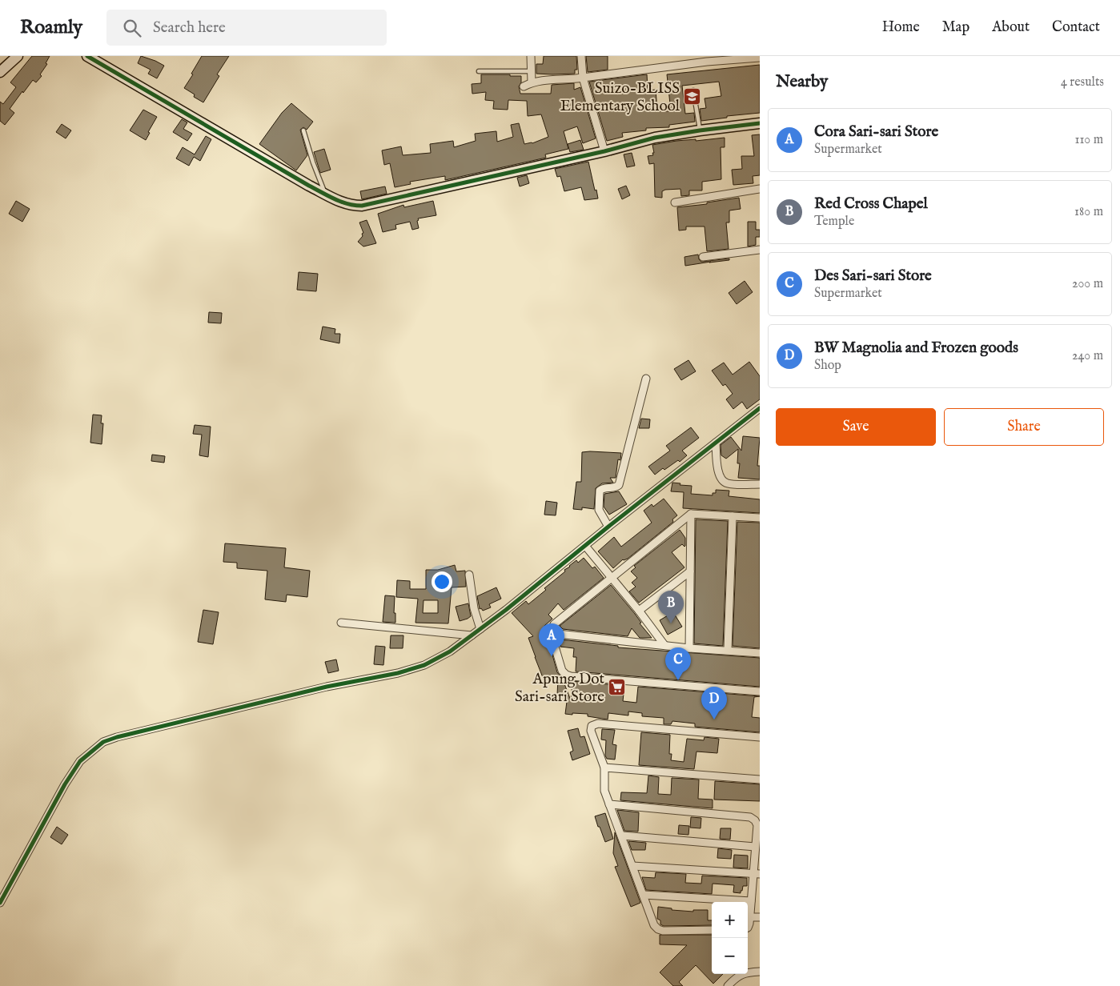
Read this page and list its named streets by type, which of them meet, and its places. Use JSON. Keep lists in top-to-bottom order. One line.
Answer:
{"places":{"school or university":["Suizo-BLISS Elementary School"],"supermarket":["Apung Dot Sari-sari Store"]},"page":{"header":"Roamly","search":"Search here","nav":["Home","Map","About","Contact"],"heading":["Nearby","4 results"],"list":[{"mark":"A","name":"Cora Sari-sari Store","note":"Supermarket","value":"110 m"},{"mark":"B","name":"Red Cross Chapel","note":"Temple","value":"180 m"},{"mark":"C","name":"Des Sari-sari Store","note":"Supermarket","value":"200 m"},{"mark":"D","name":"BW Magnolia and Frozen goods","note":"Shop","value":"240 m"}],"buttons":["Save","Share"],"pins":["B","A","C","D"],"map_buttons":["+","−"]}}
